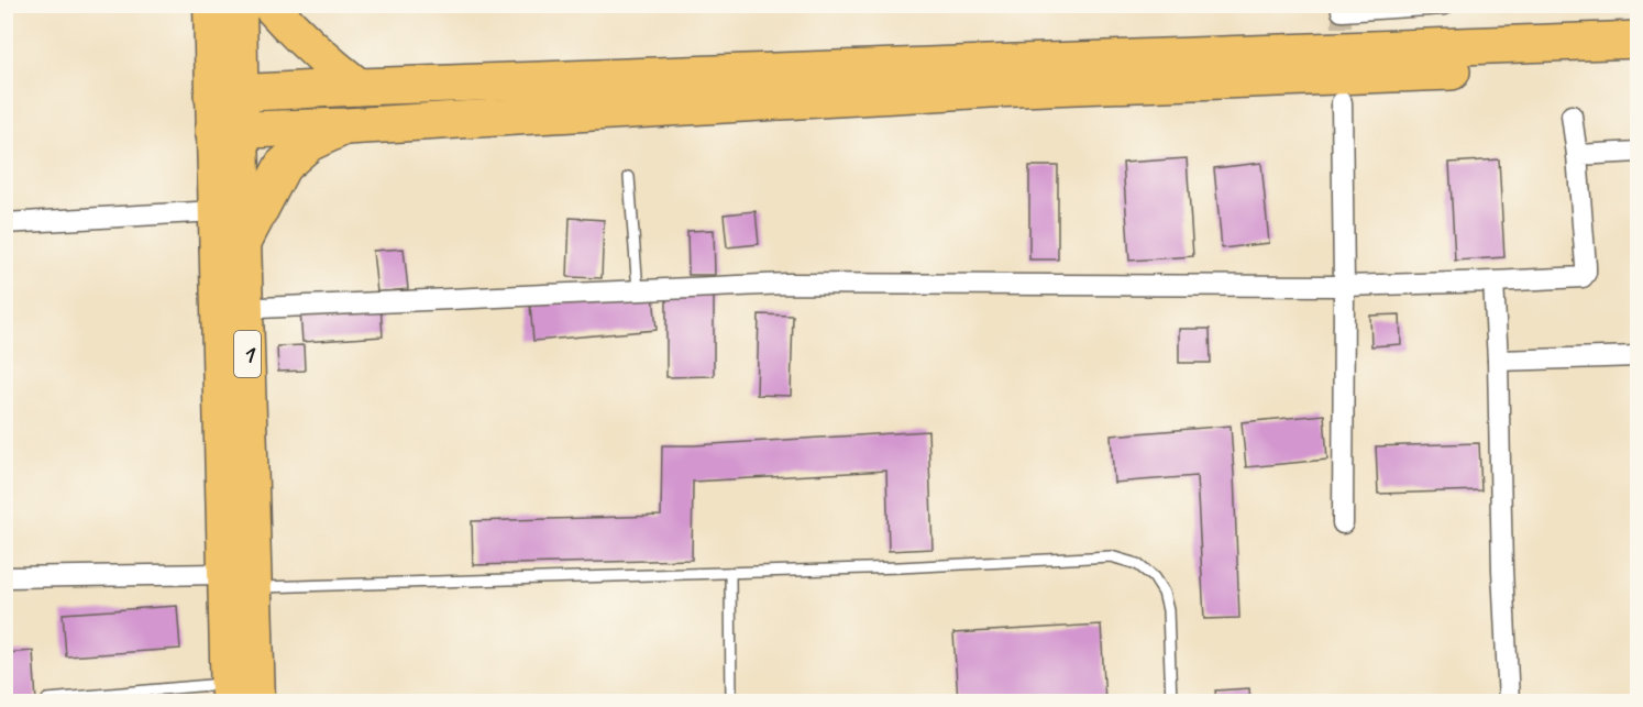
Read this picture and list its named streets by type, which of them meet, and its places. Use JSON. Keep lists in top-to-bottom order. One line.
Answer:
{"streets":{"highway":["1"]}}
